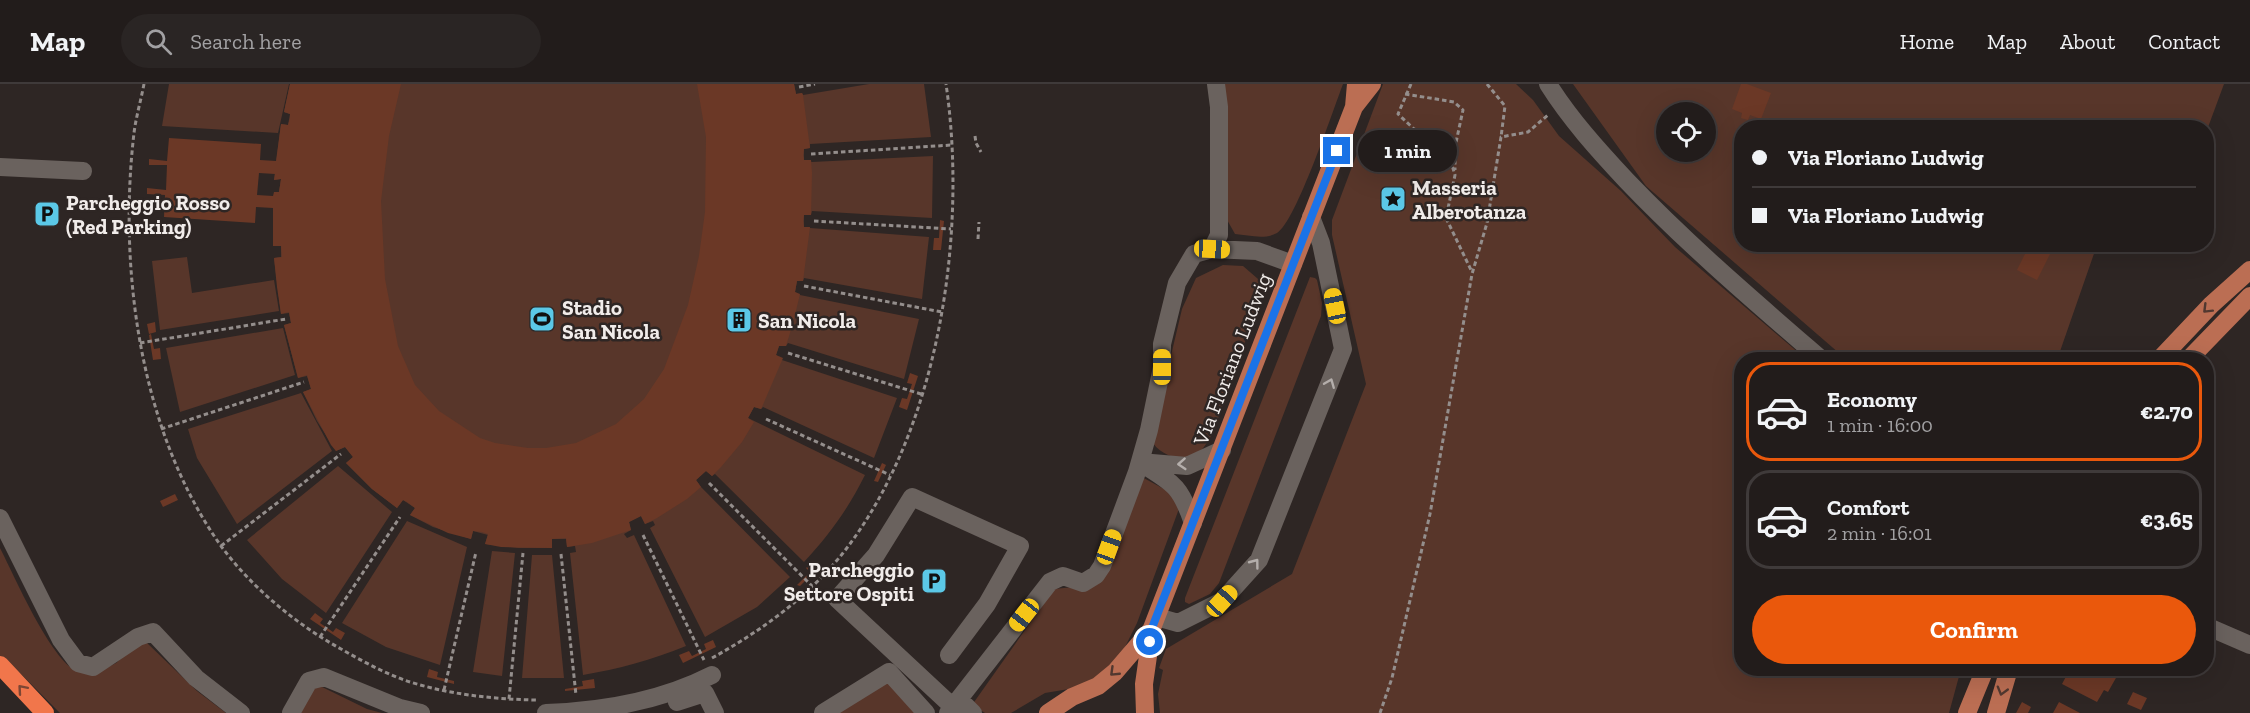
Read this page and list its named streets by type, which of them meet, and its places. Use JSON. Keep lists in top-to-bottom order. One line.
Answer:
{"streets":{"main road":["Via Floriano Ludwig"]},"places":{"place":["Masseria Alberotanza"],"parking":["Parcheggio Rosso (Red Parking)","Parcheggio Settore Ospiti"],"sports":["Stadio San Nicola"],"building":["San Nicola"]},"page":{"header":"Map","search":"Search here","nav":["Home","Map","About","Contact"],"banner":["Via Floriano Ludwig","Via Floriano Ludwig"],"bubble":"1 min","list":[{"name":"Economy","note":"1 min · 16:00","value":"€2.70"},{"name":"Comfort","note":"2 min · 16:01","value":"€3.65"}],"buttons":"Confirm"}}
